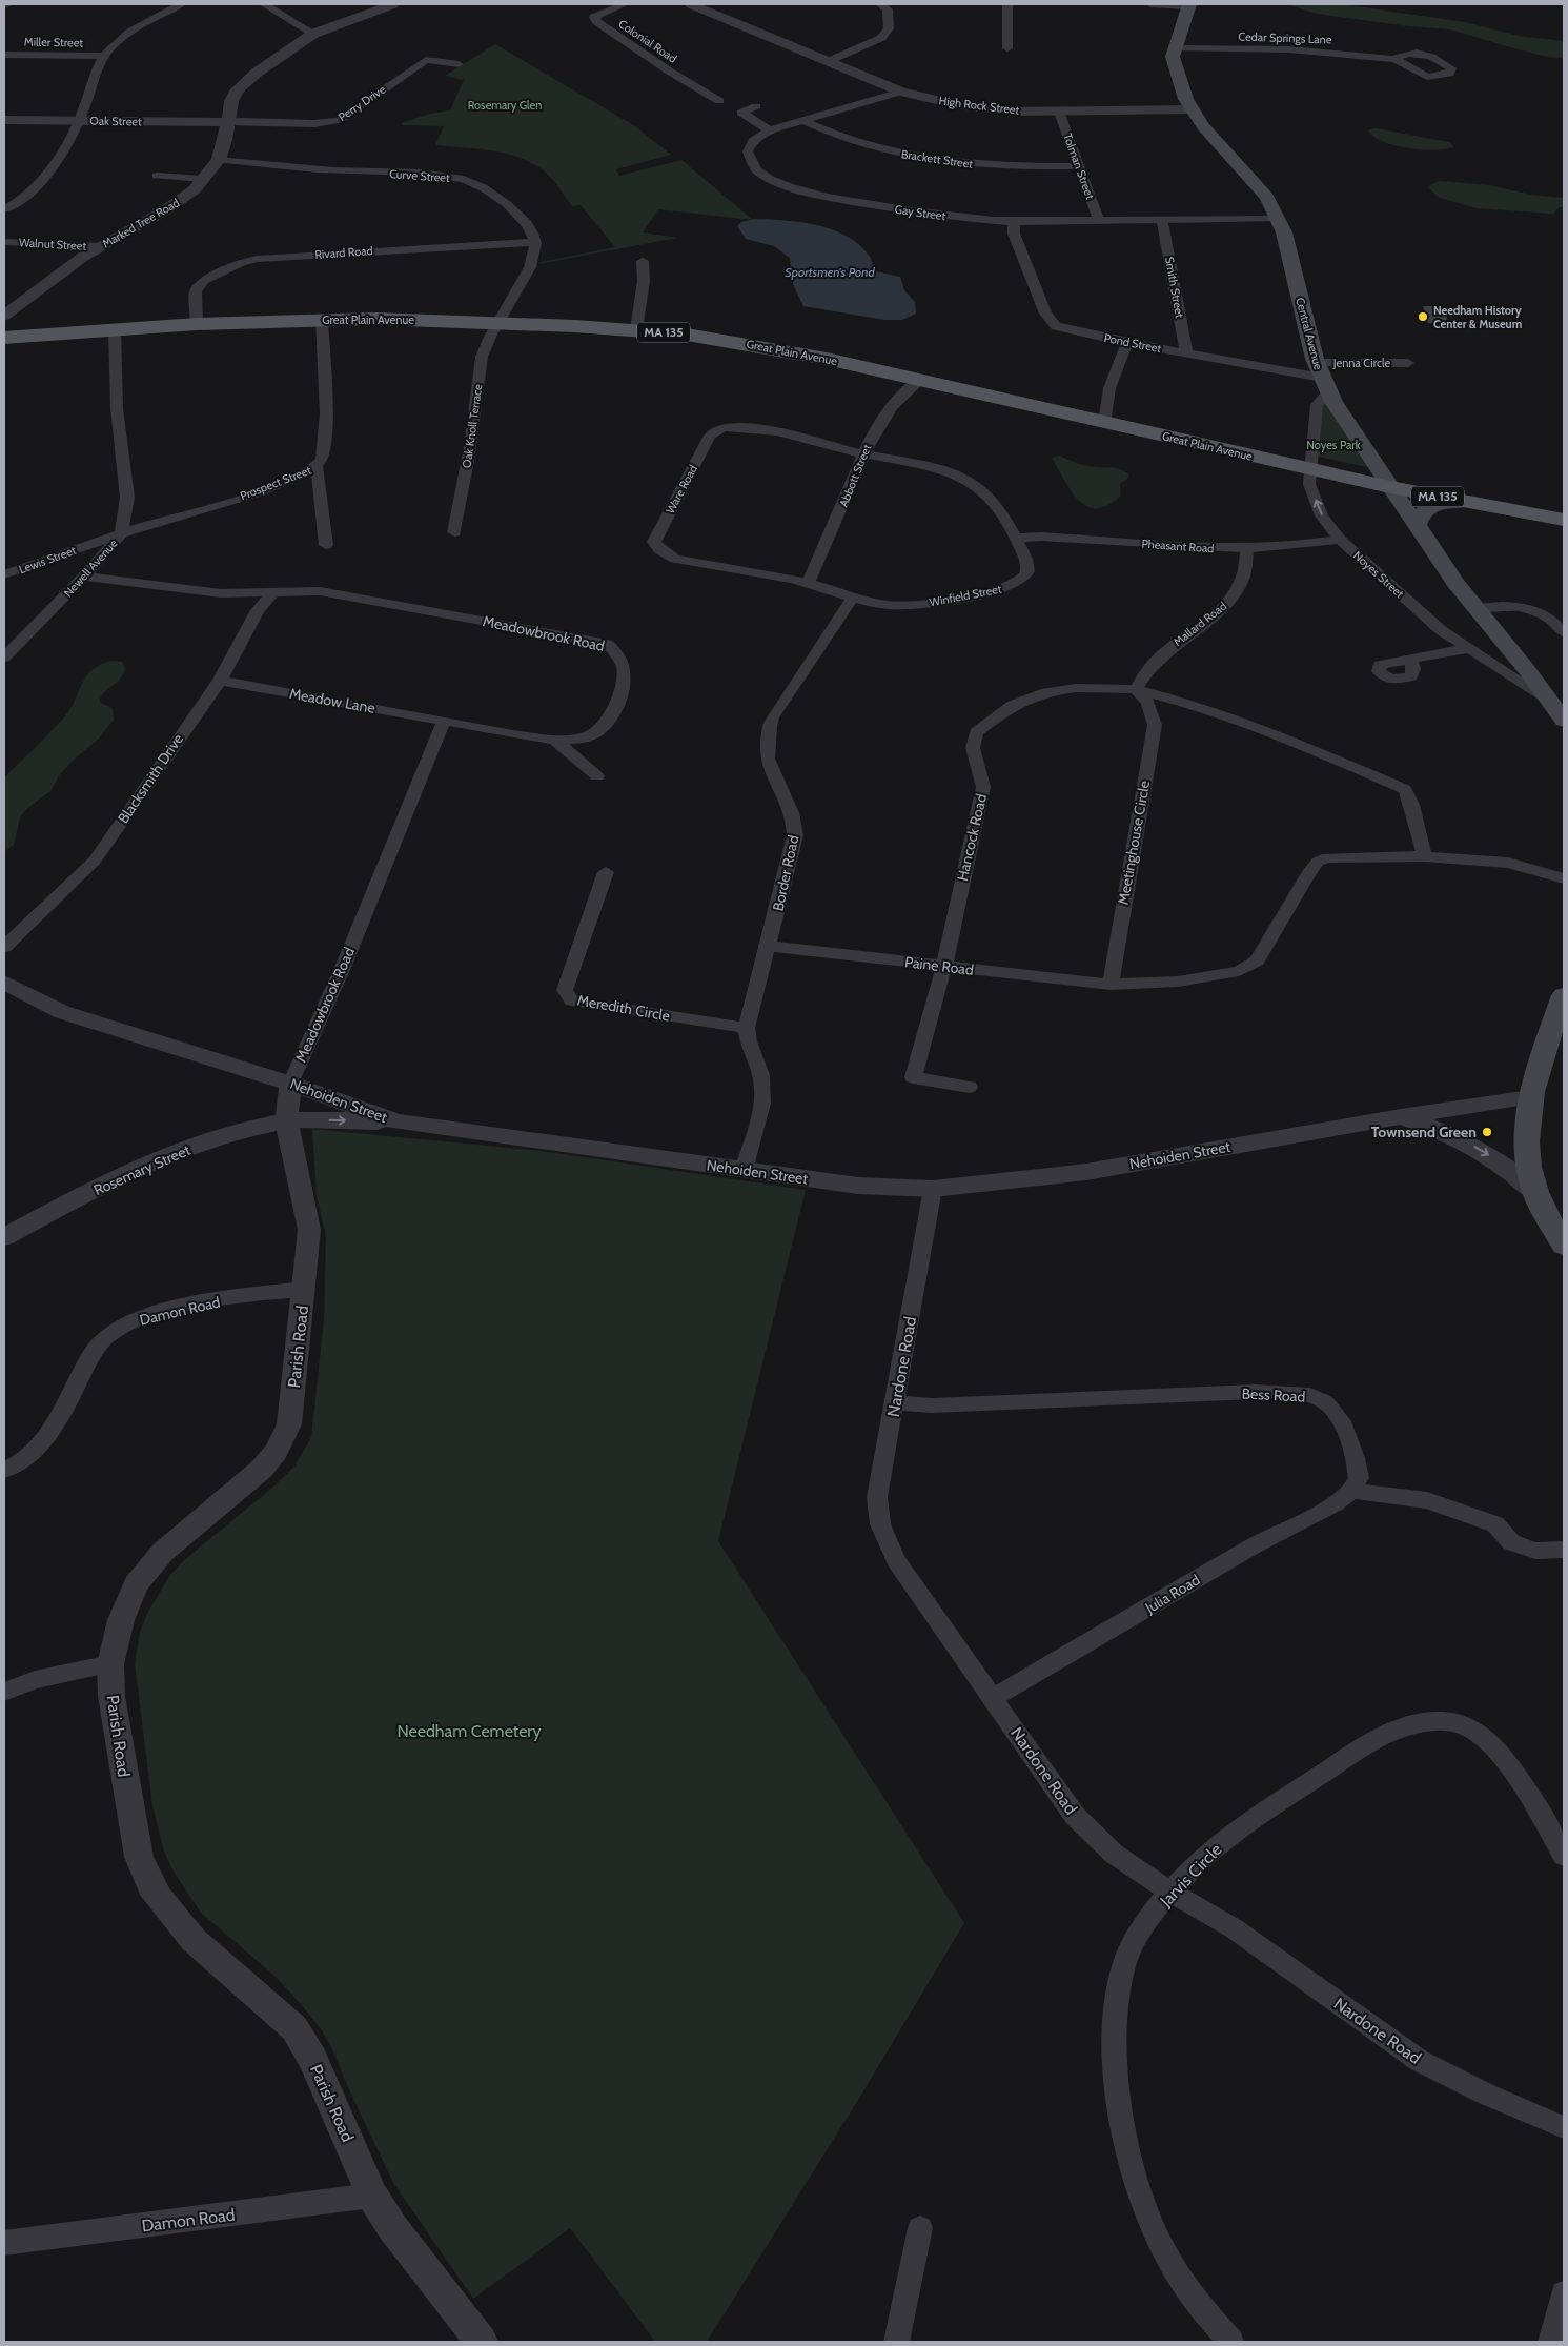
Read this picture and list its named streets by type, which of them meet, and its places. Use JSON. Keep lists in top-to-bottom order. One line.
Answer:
{"streets":{"main road":["Great Plain Avenue","MA 135","Central Avenue"],"street":["Cedar Springs Lane","Colonial Road","Miller Street","Perry Drive","High Rock Street","Oak Street","Brackett Street","Tolman Street","Curve Street","Gay Street","Marked Tree Road","Walnut Street","Rivard Road","Smith Street","Pond Street","Jenna Circle","Oak Knoll Terrace","Abbott Street","Prospect Street","Ware Road","Pheasant Road","Lewis Street","Newell Avenue","Noyes Street","Winfield Street","Mallard Road","Meadowbrook Road","Meadow Lane","Blacksmith Drive","Hancock Road","Meetinghouse Circle","Border Road","Paine Road","Meredith Circle","Nehoiden Street","Rosemary Street","Damon Road","Parish Road","Nardone Road","Bess Road","Julia Road","Jarvis Circle"]},"crossings":[["Cedar Springs Lane","Central Avenue"],["Perry Drive","Oak Street"],["Perry Drive","Marked Tree Road"],["High Rock Street","Tolman Street"],["High Rock Street","Gay Street"],["High Rock Street","Central Avenue"],["Oak Street","Marked Tree Road"],["Brackett Street","Tolman Street"],["Brackett Street","Gay Street"],["Tolman Street","Gay Street"],["Curve Street","Marked Tree Road"],["Curve Street","Rivard Road"],["Gay Street","Smith Street"],["Gay Street","Central Avenue"],["Gay Street","Pond Street"],["Marked Tree Road","Walnut Street"],["Rivard Road","Great Plain Avenue"],["Smith Street","Pond Street"],["Great Plain Avenue","Central Avenue"],["Great Plain Avenue","Oak Knoll Terrace"],["Great Plain Avenue","Abbott Street"],["Great Plain Avenue","Prospect Street"],["Great Plain Avenue","Newell Avenue"],["Great Plain Avenue","Noyes Street"],["Central Avenue","Pond Street"],["Central Avenue","Jenna Circle"],["Central Avenue","Noyes Street"],["Pond Street","Jenna Circle"],["Pond Street","Noyes Street"],["Jenna Circle","Noyes Street"],["Abbott Street","Ware Road"],["Abbott Street","Winfield Street"],["Prospect Street","Lewis Street"],["Prospect Street","Newell Avenue"],["Ware Road","Winfield Street"],["Pheasant Road","Noyes Street"],["Pheasant Road","Winfield Street"],["Pheasant Road","Mallard Road"],["Lewis Street","Newell Avenue"],["Newell Avenue","Meadowbrook Road"],["Winfield Street","Border Road"],["Mallard Road","Hancock Road"],["Mallard Road","Meetinghouse Circle"],["Meadowbrook Road","Meadow Lane"],["Meadowbrook Road","Blacksmith Drive"],["Meadowbrook Road","Nehoiden Street"],["Meadowbrook Road","Parish Road"],["Meadow Lane","Blacksmith Drive"],["Hancock Road","Meetinghouse Circle"],["Hancock Road","Paine Road"],["Meetinghouse Circle","Paine Road"],["Border Road","Paine Road"],["Border Road","Meredith Circle"],["Border Road","Nehoiden Street"],["Nehoiden Street","Rosemary Street"],["Nehoiden Street","Parish Road"],["Nehoiden Street","Nardone Road"],["Rosemary Street","Parish Road"],["Damon Road","Parish Road"],["Nardone Road","Bess Road"],["Nardone Road","Julia Road"],["Nardone Road","Jarvis Circle"],["Bess Road","Julia Road"]],"water":["Sportsmen's Pond"],"parks":["Rosemary Glen","Noyes Park","Needham Cemetery"],"places":["Needham History Center & Museum","Townsend Green"]}
